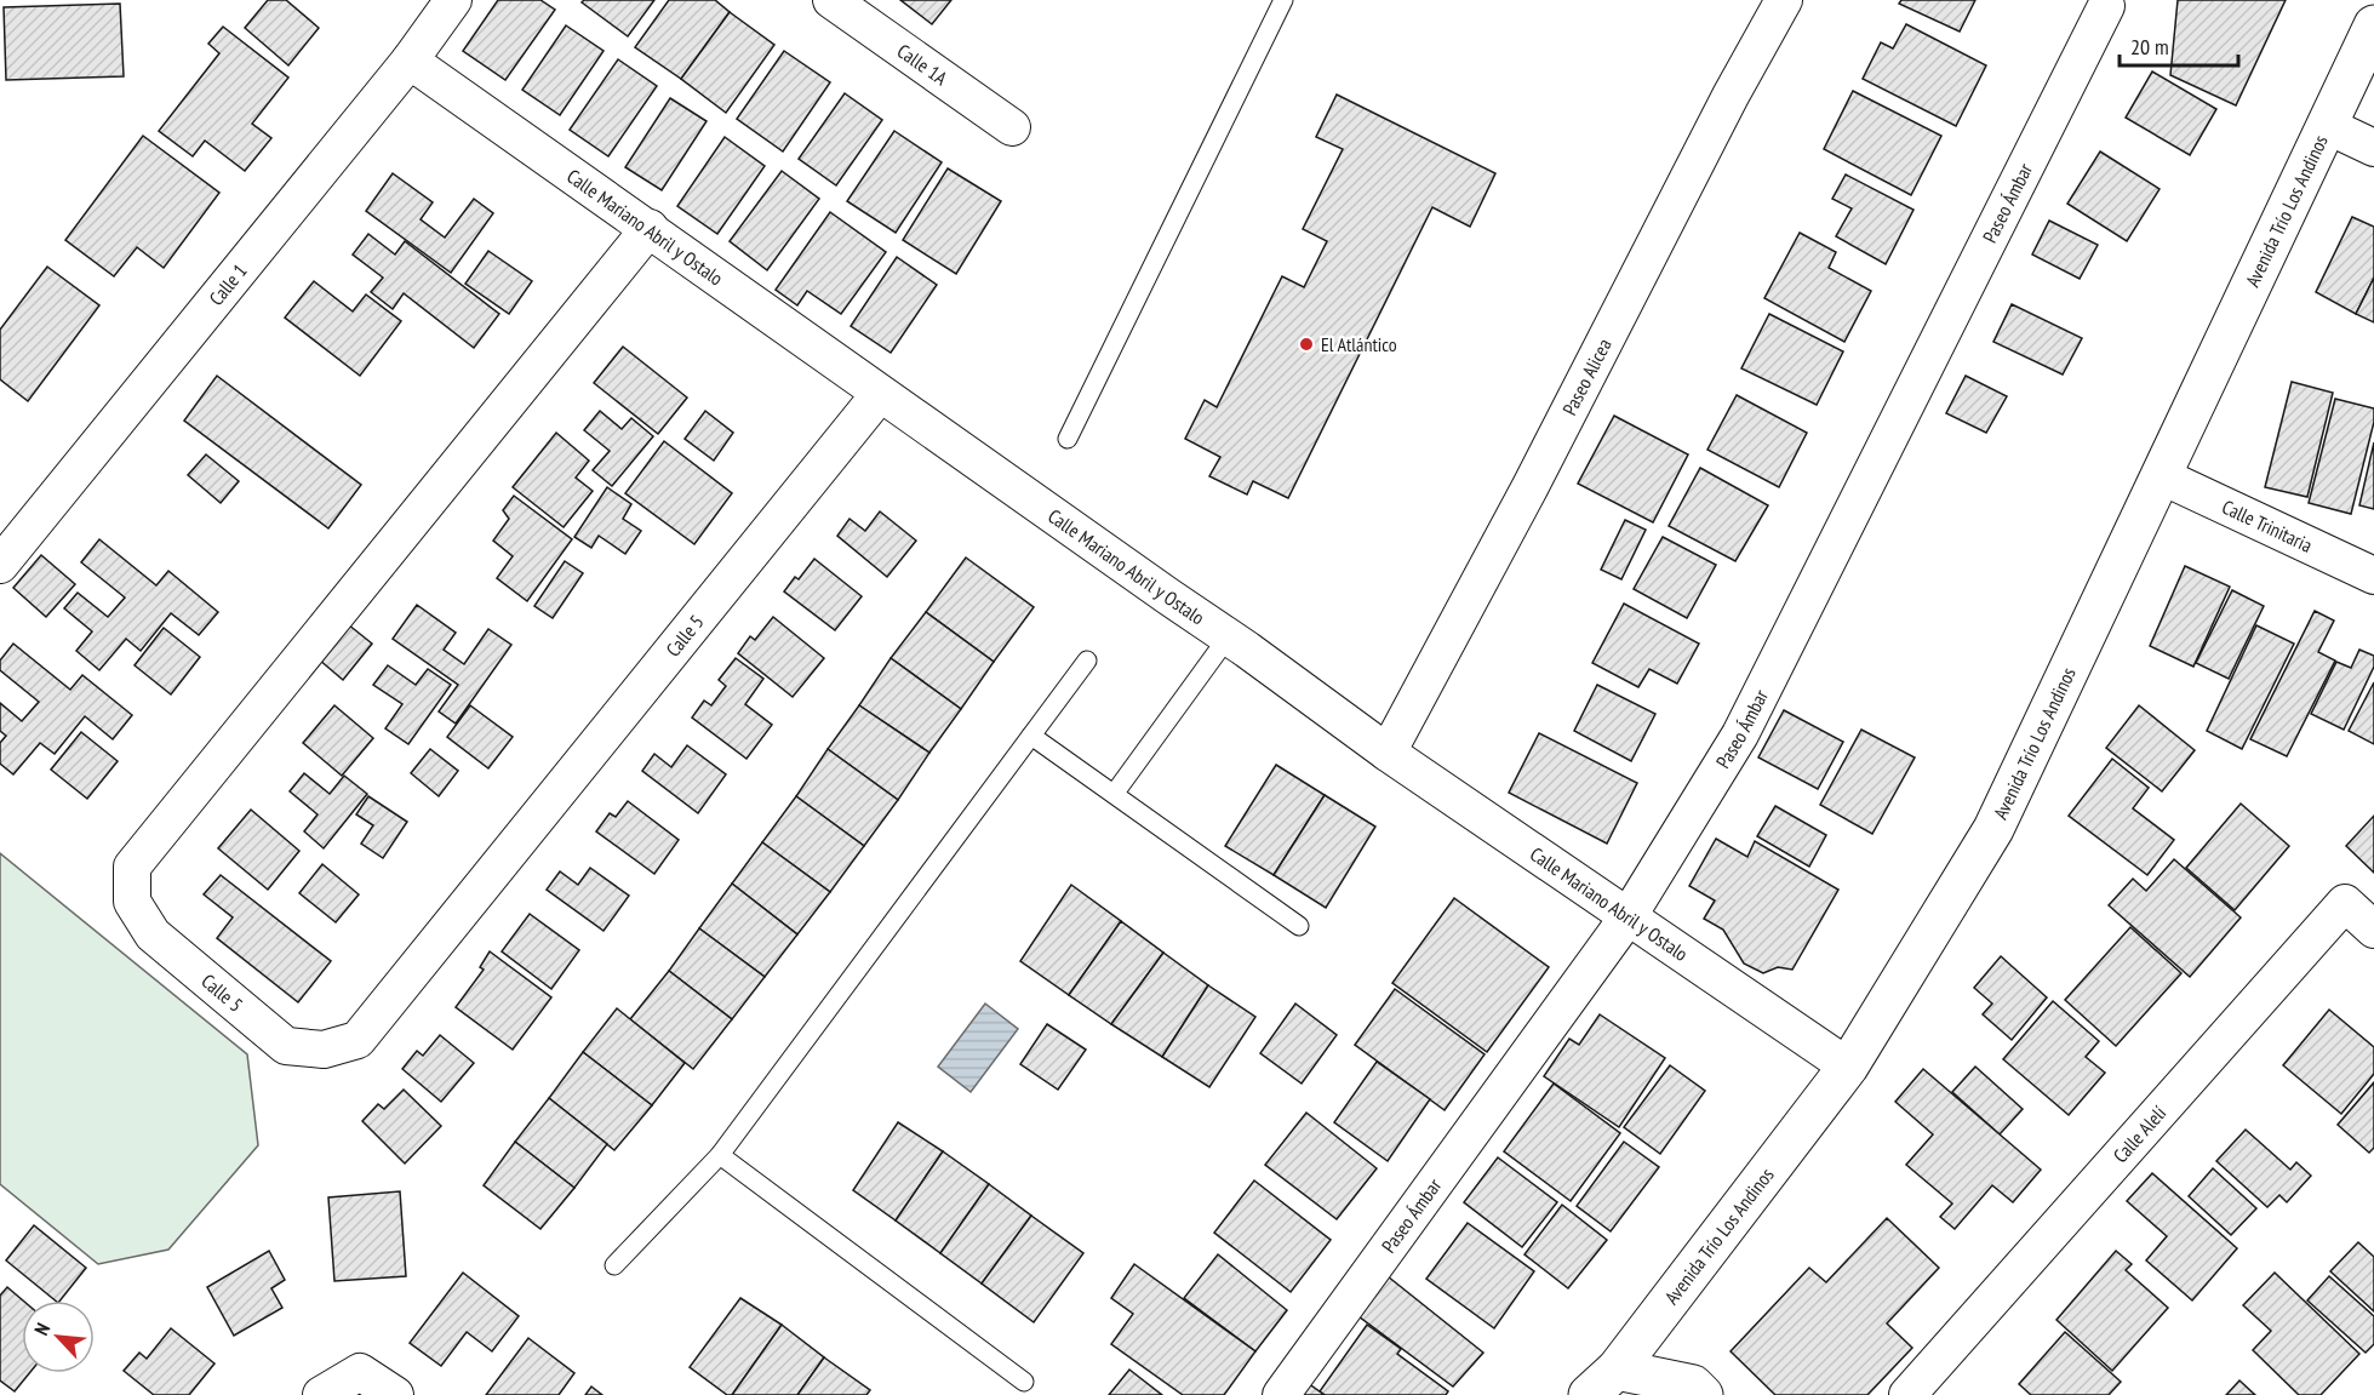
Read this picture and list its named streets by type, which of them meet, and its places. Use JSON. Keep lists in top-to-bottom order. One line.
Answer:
{"streets":{"street":["Calle 1A","Paseo Ámbar","Avenida Trío Los Andinos","Calle Mariano Abril y Ostalo","Calle 1","Paseo Alicea","Calle Trinitaria","Calle 5","Calle Alelí"]},"crossings":[["Paseo Ámbar","Calle Mariano Abril y Ostalo"],["Avenida Trío Los Andinos","Calle Mariano Abril y Ostalo"],["Avenida Trío Los Andinos","Calle Trinitaria"],["Calle Mariano Abril y Ostalo","Calle 1"],["Calle Mariano Abril y Ostalo","Paseo Alicea"],["Calle Mariano Abril y Ostalo","Calle 5"]],"places":["El Atlántico"],"scale_bar":"20 m","north":"top left"}
